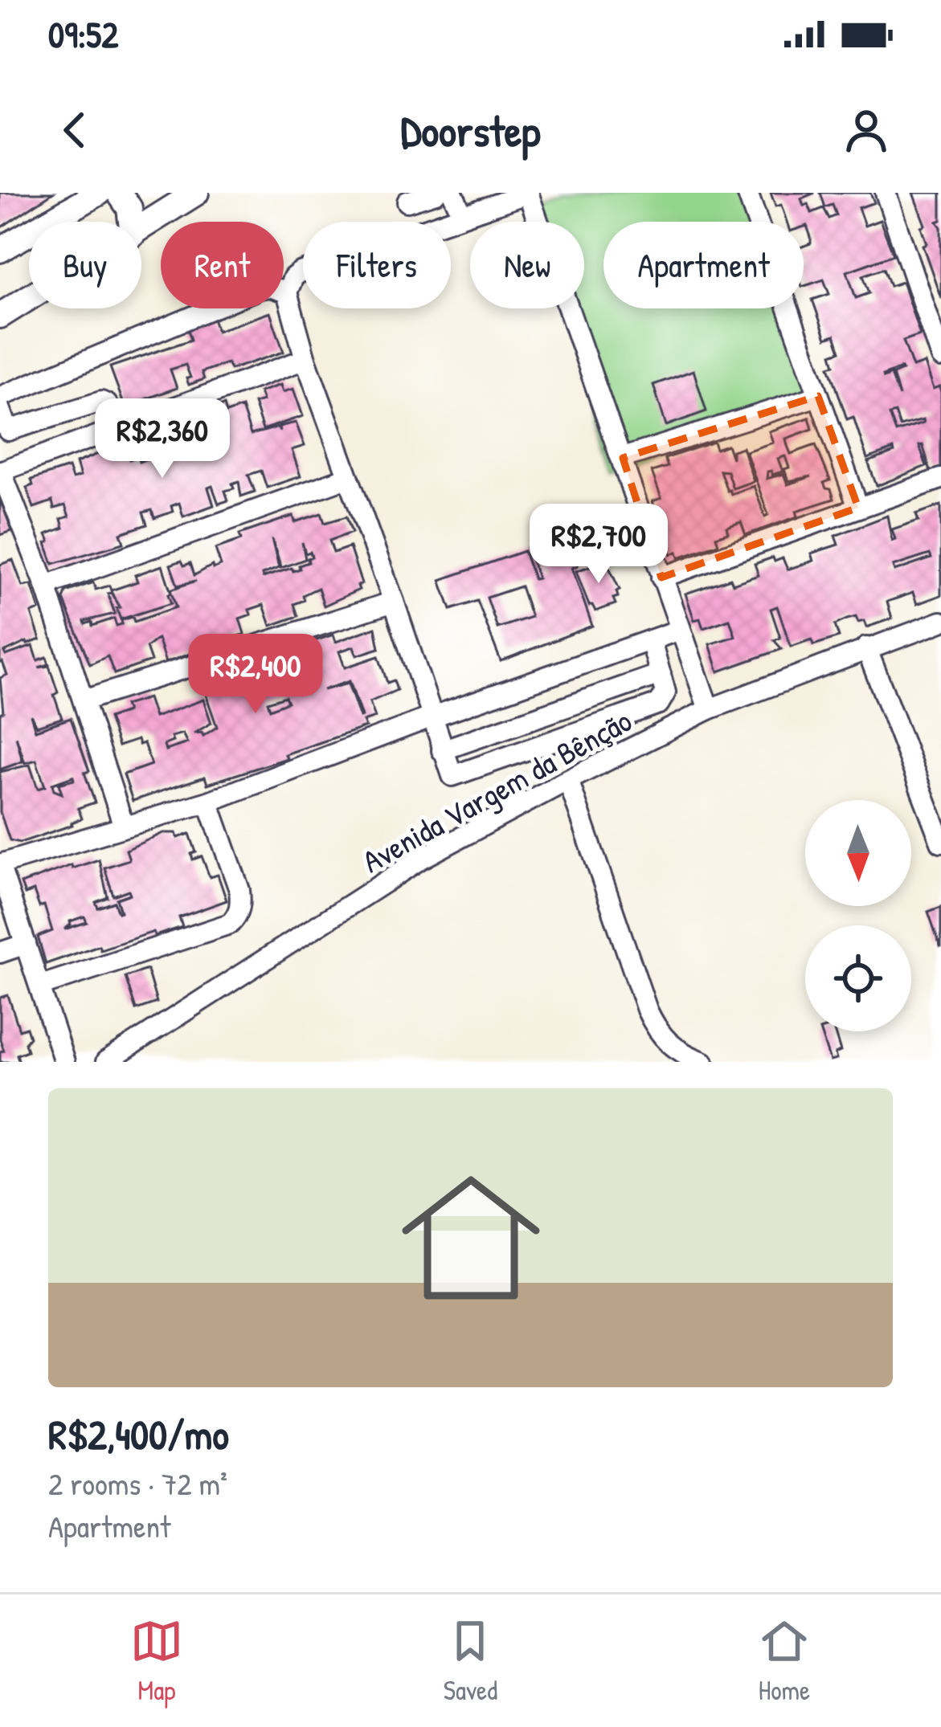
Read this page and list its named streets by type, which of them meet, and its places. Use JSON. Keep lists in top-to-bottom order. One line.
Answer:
{"streets":{"street":["Avenida Vargem da Bênção"]},"north":"bottom","page":{"status":"09:52","header":"Doorstep","chip":["Buy","Rent","Filters","New","Apartment"],"price":["R$2,360","R$2,700","R$2,400"],"list":[{"name":"R$2,400/mo","note":"2 rooms · 72 m² · Apartment"}],"tabs":["Map","Saved","Home"]}}
